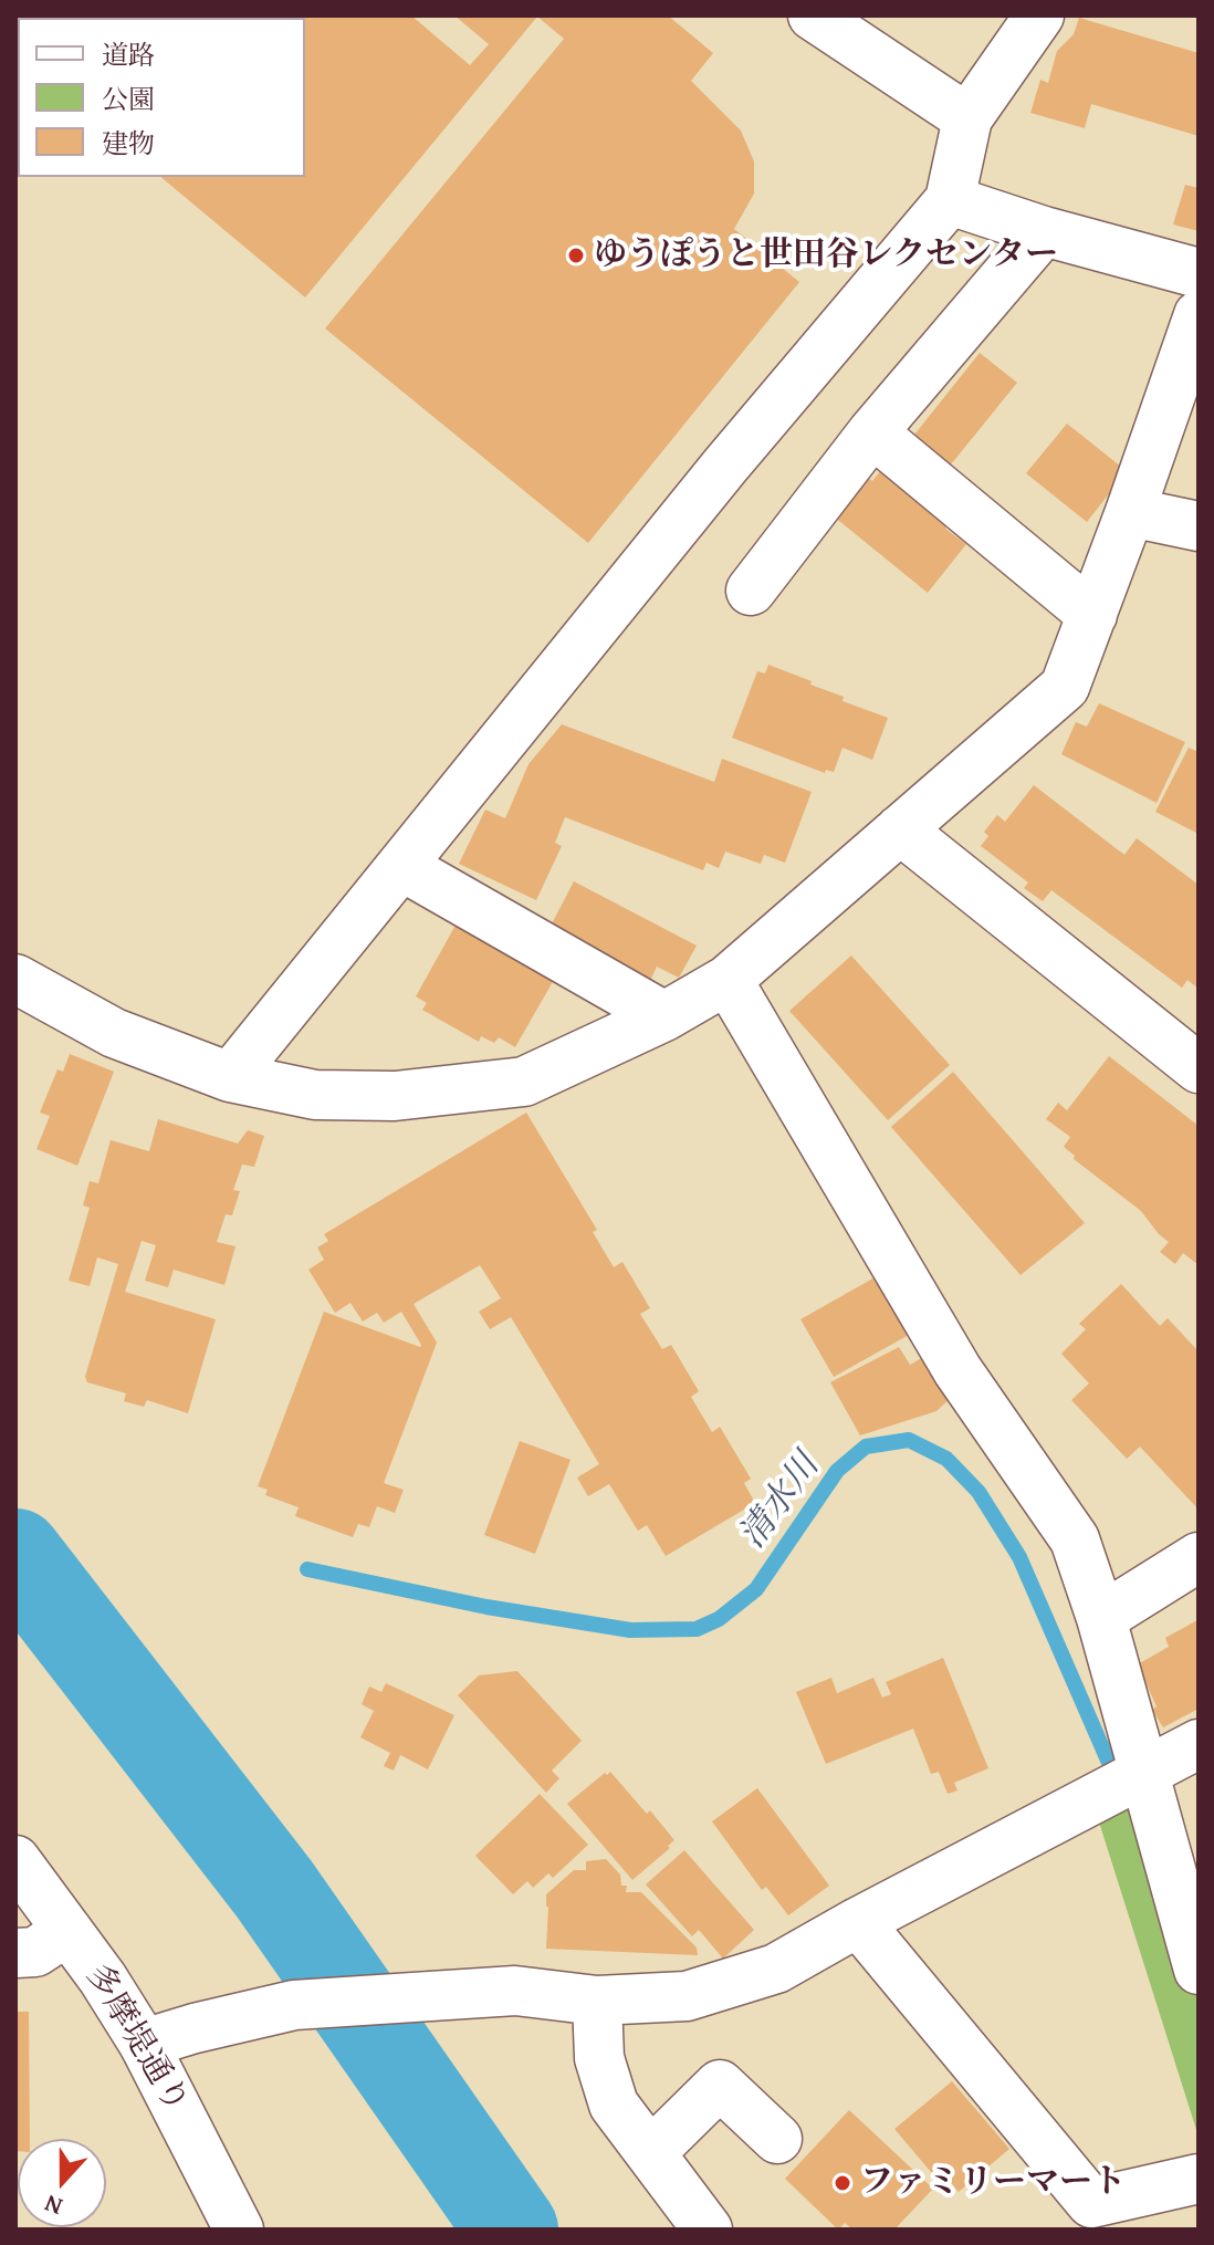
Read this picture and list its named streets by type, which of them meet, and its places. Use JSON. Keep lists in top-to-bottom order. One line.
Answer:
{"streets":{"street":["多摩堤通り"]},"water":["清水川"],"places":["ゆうぽうと世田谷レクセンター","ファミリーマート"],"legend":["道路","公園","建物"],"north":"bottom"}
